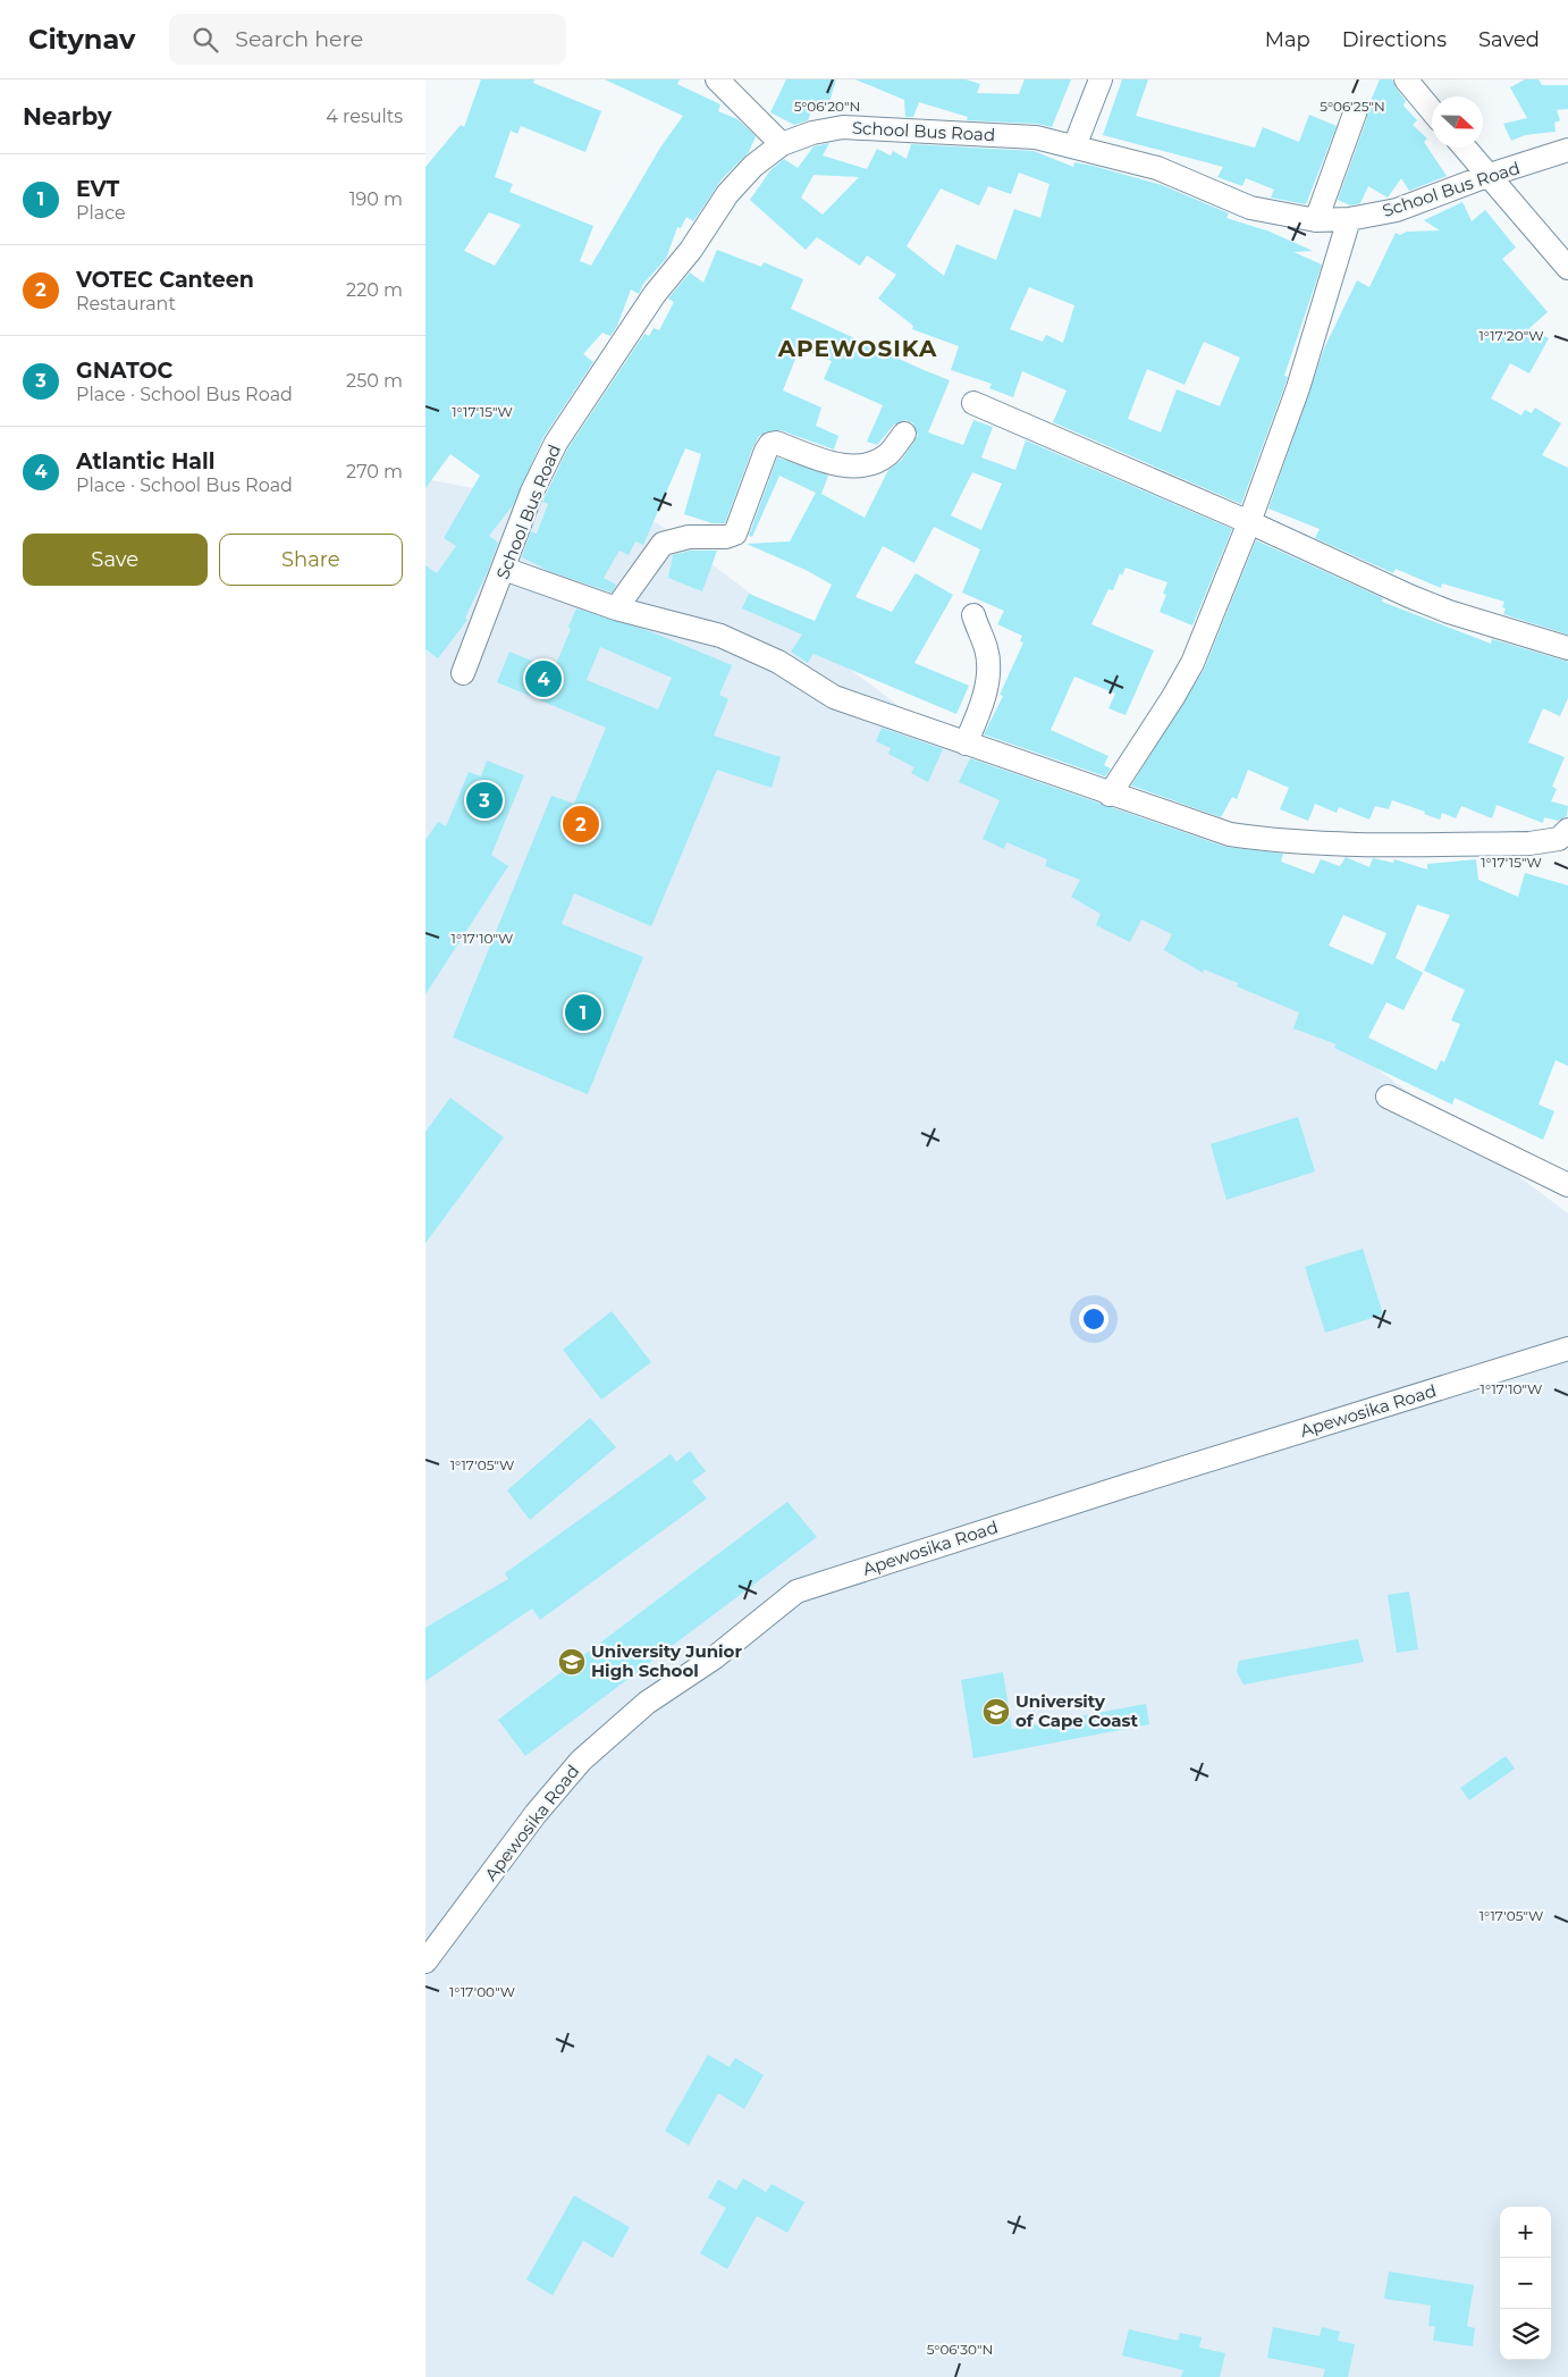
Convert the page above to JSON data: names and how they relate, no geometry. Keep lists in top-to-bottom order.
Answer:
{
  "streets": {
    "street": ["School Bus Road", "Apewosika Road"]
  },
  "districts": ["APEWOSIKA"],
  "places": {
    "school or university": ["University Junior High School", "University of Cape Coast"]
  },
  "north": "right",
  "page": {
    "header": "Citynav",
    "search": "Search here",
    "nav": ["Map", "Directions", "Saved"],
    "heading": ["Nearby", "4 results"],
    "list": [
      {
        "mark": "1",
        "name": "EVT",
        "note": "Place",
        "value": "190 m"
      },
      {
        "mark": "2",
        "name": "VOTEC Canteen",
        "note": "Restaurant",
        "value": "220 m"
      },
      {
        "mark": "3",
        "name": "GNATOC",
        "note": "Place · School Bus Road",
        "value": "250 m"
      },
      {
        "mark": "4",
        "name": "Atlantic Hall",
        "note": "Place · School Bus Road",
        "value": "270 m"
      }
    ],
    "buttons": ["Save", "Share"],
    "pins": [
      "4",
      "3",
      "2",
      "1"
    ],
    "map_buttons": ["+", "−"]
  },
  "coordinates": [
    "5°06'20\"N",
    "5°06'25\"N",
    "1°17'20\"W",
    "1°17'15\"W",
    "1°17'10\"W",
    "1°17'05\"W",
    "1°17'00\"W",
    "5°06'30\"N"
  ]
}
